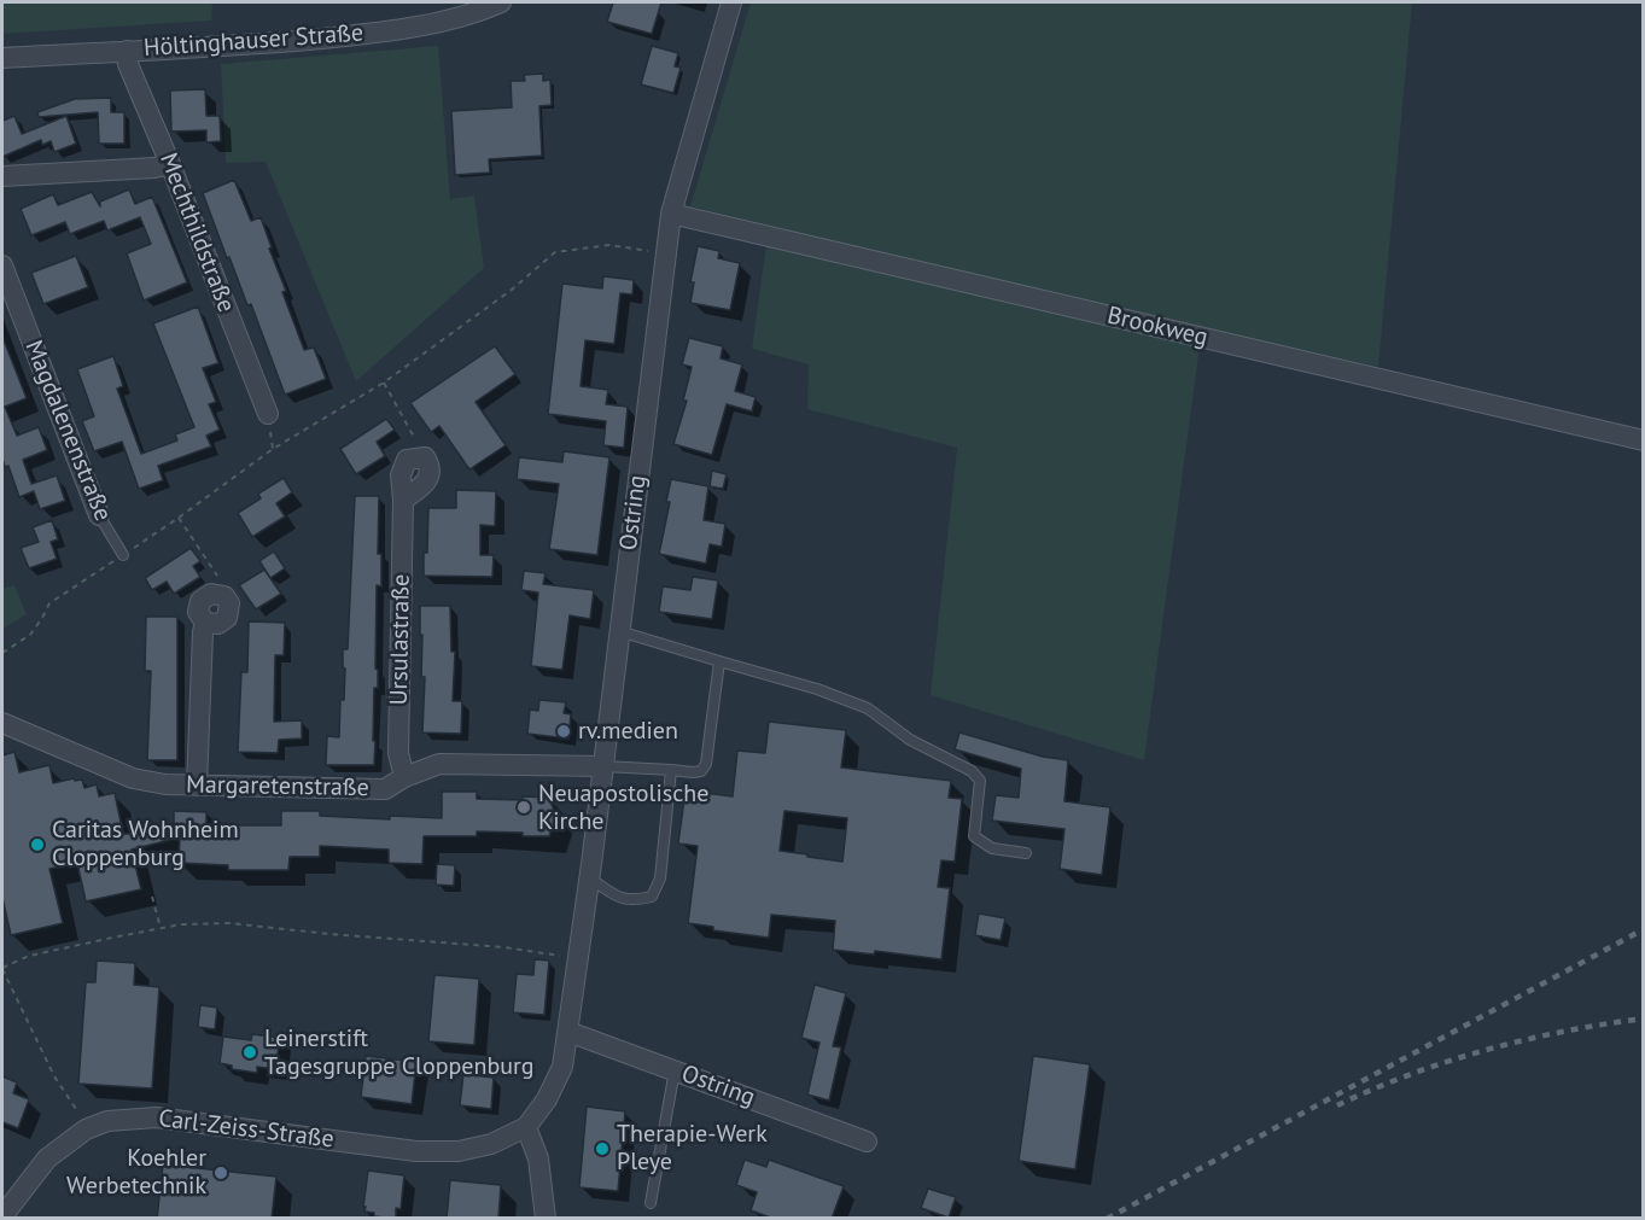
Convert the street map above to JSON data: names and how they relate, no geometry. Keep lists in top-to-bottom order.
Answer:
{
  "streets": {
    "street": [
      "Höltinghauser Straße",
      "Mechthildstraße",
      "Brookweg",
      "Magdalenenstraße",
      "Ostring",
      "Ursulastraße",
      "Margaretenstraße",
      "Carl-Zeiss-Straße"
    ]
  },
  "crossings": [
    ["Höltinghauser Straße", "Mechthildstraße"],
    ["Brookweg", "Ostring"],
    ["Ostring", "Margaretenstraße"],
    ["Ostring", "Carl-Zeiss-Straße"],
    ["Ursulastraße", "Margaretenstraße"]
  ],
  "places": [
    "rv.medien",
    "Neuapostolische Kirche",
    "Caritas Wohnheim Cloppenburg",
    "Leinerstift Tagesgruppe Cloppenburg",
    "Therapie-Werk Pleye",
    "Koehler Werbetechnik"
  ]
}
